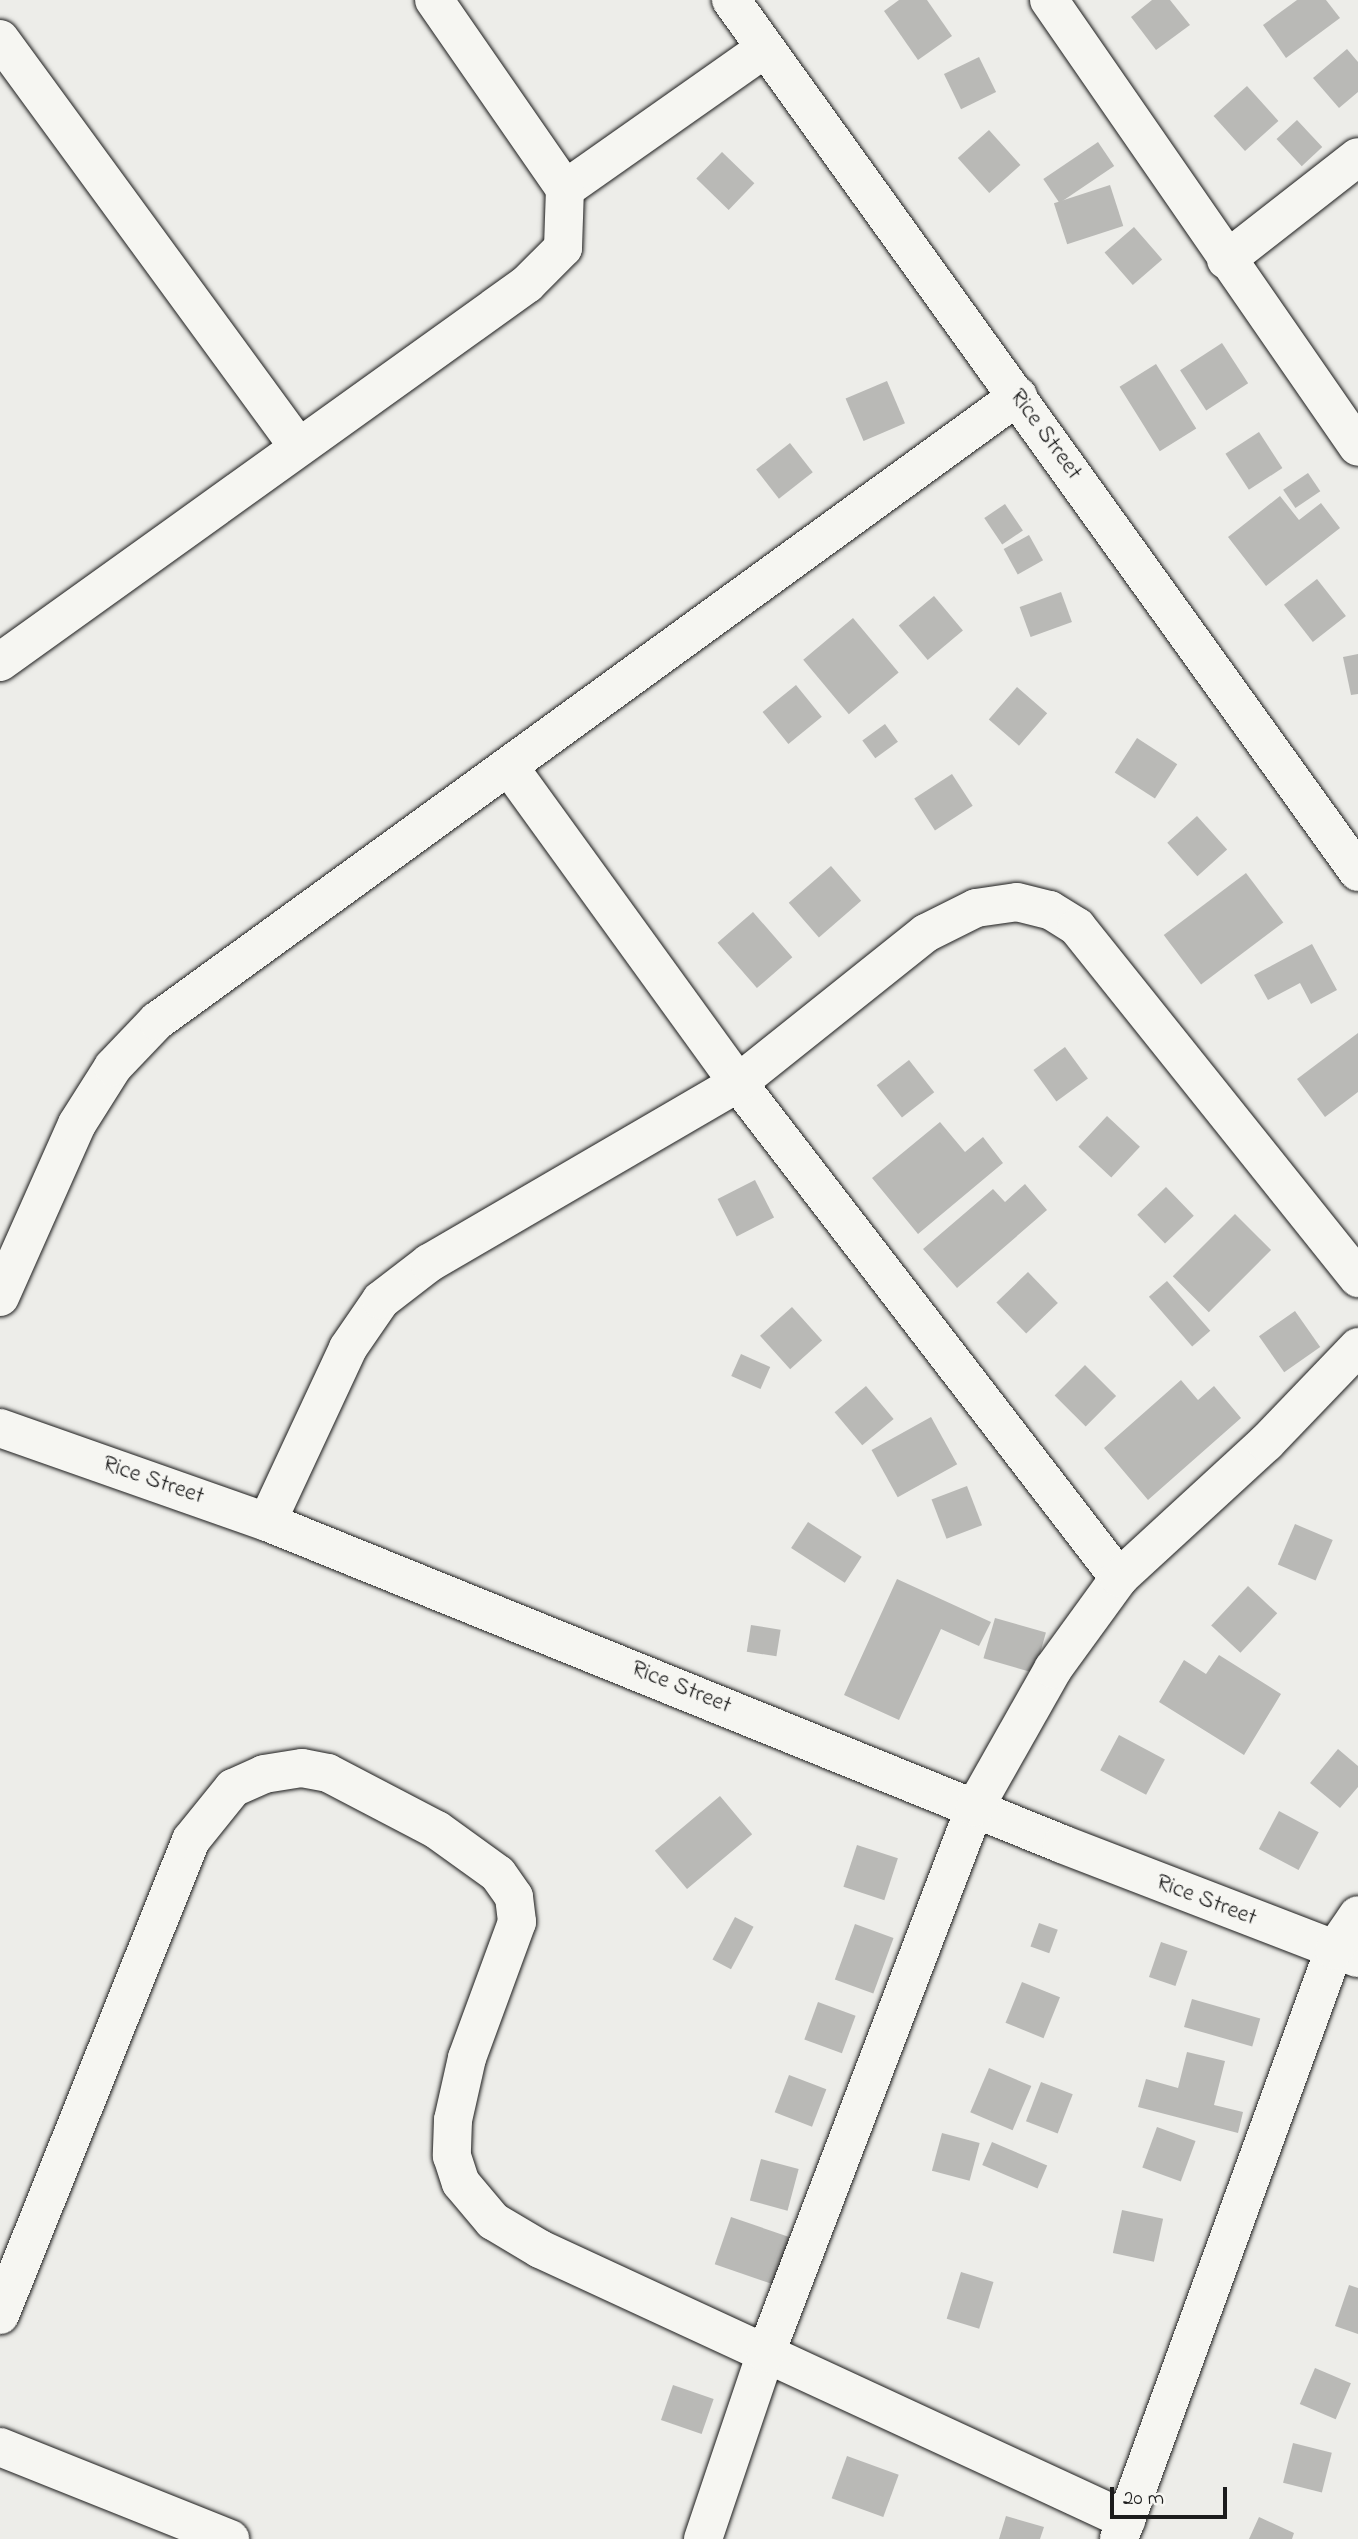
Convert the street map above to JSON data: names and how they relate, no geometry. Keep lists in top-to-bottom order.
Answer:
{
  "streets": {
    "street": ["Rice Street"]
  },
  "scale_bar": "20 m"
}
